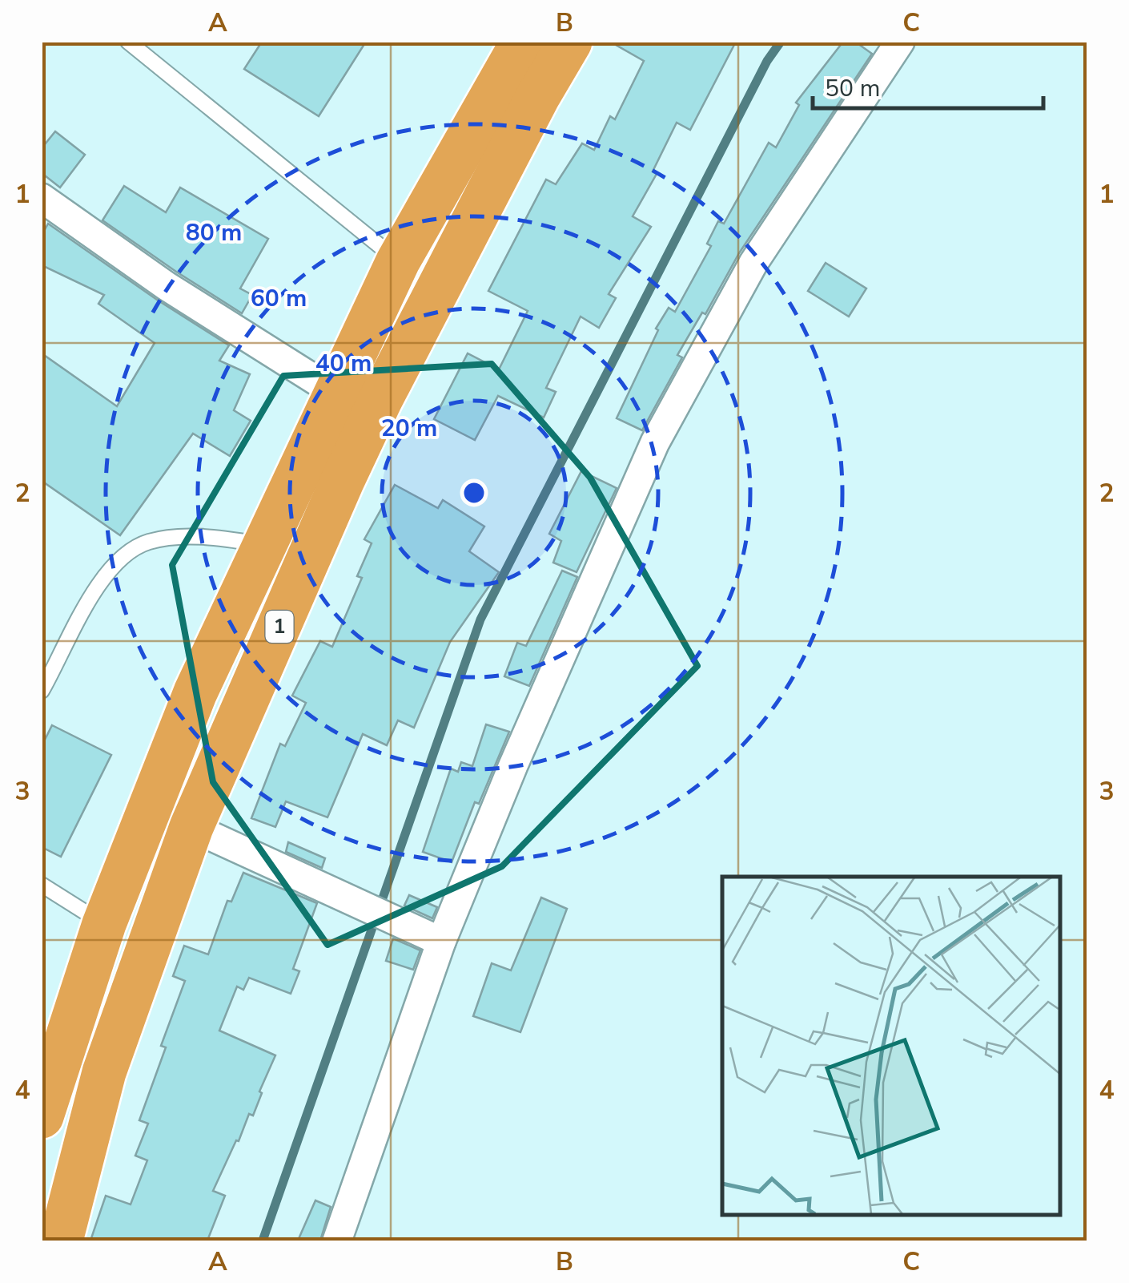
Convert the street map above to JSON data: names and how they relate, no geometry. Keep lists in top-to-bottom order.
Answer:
{
  "streets": {
    "highway": ["1"]
  },
  "scale_bar": "50 m",
  "grid": {
    "columns": ["A", "B", "C"],
    "rows": [
      "1",
      "2",
      "3",
      "4"
    ]
  },
  "rings": [
    "80 m",
    "60 m",
    "40 m",
    "20 m"
  ]
}
